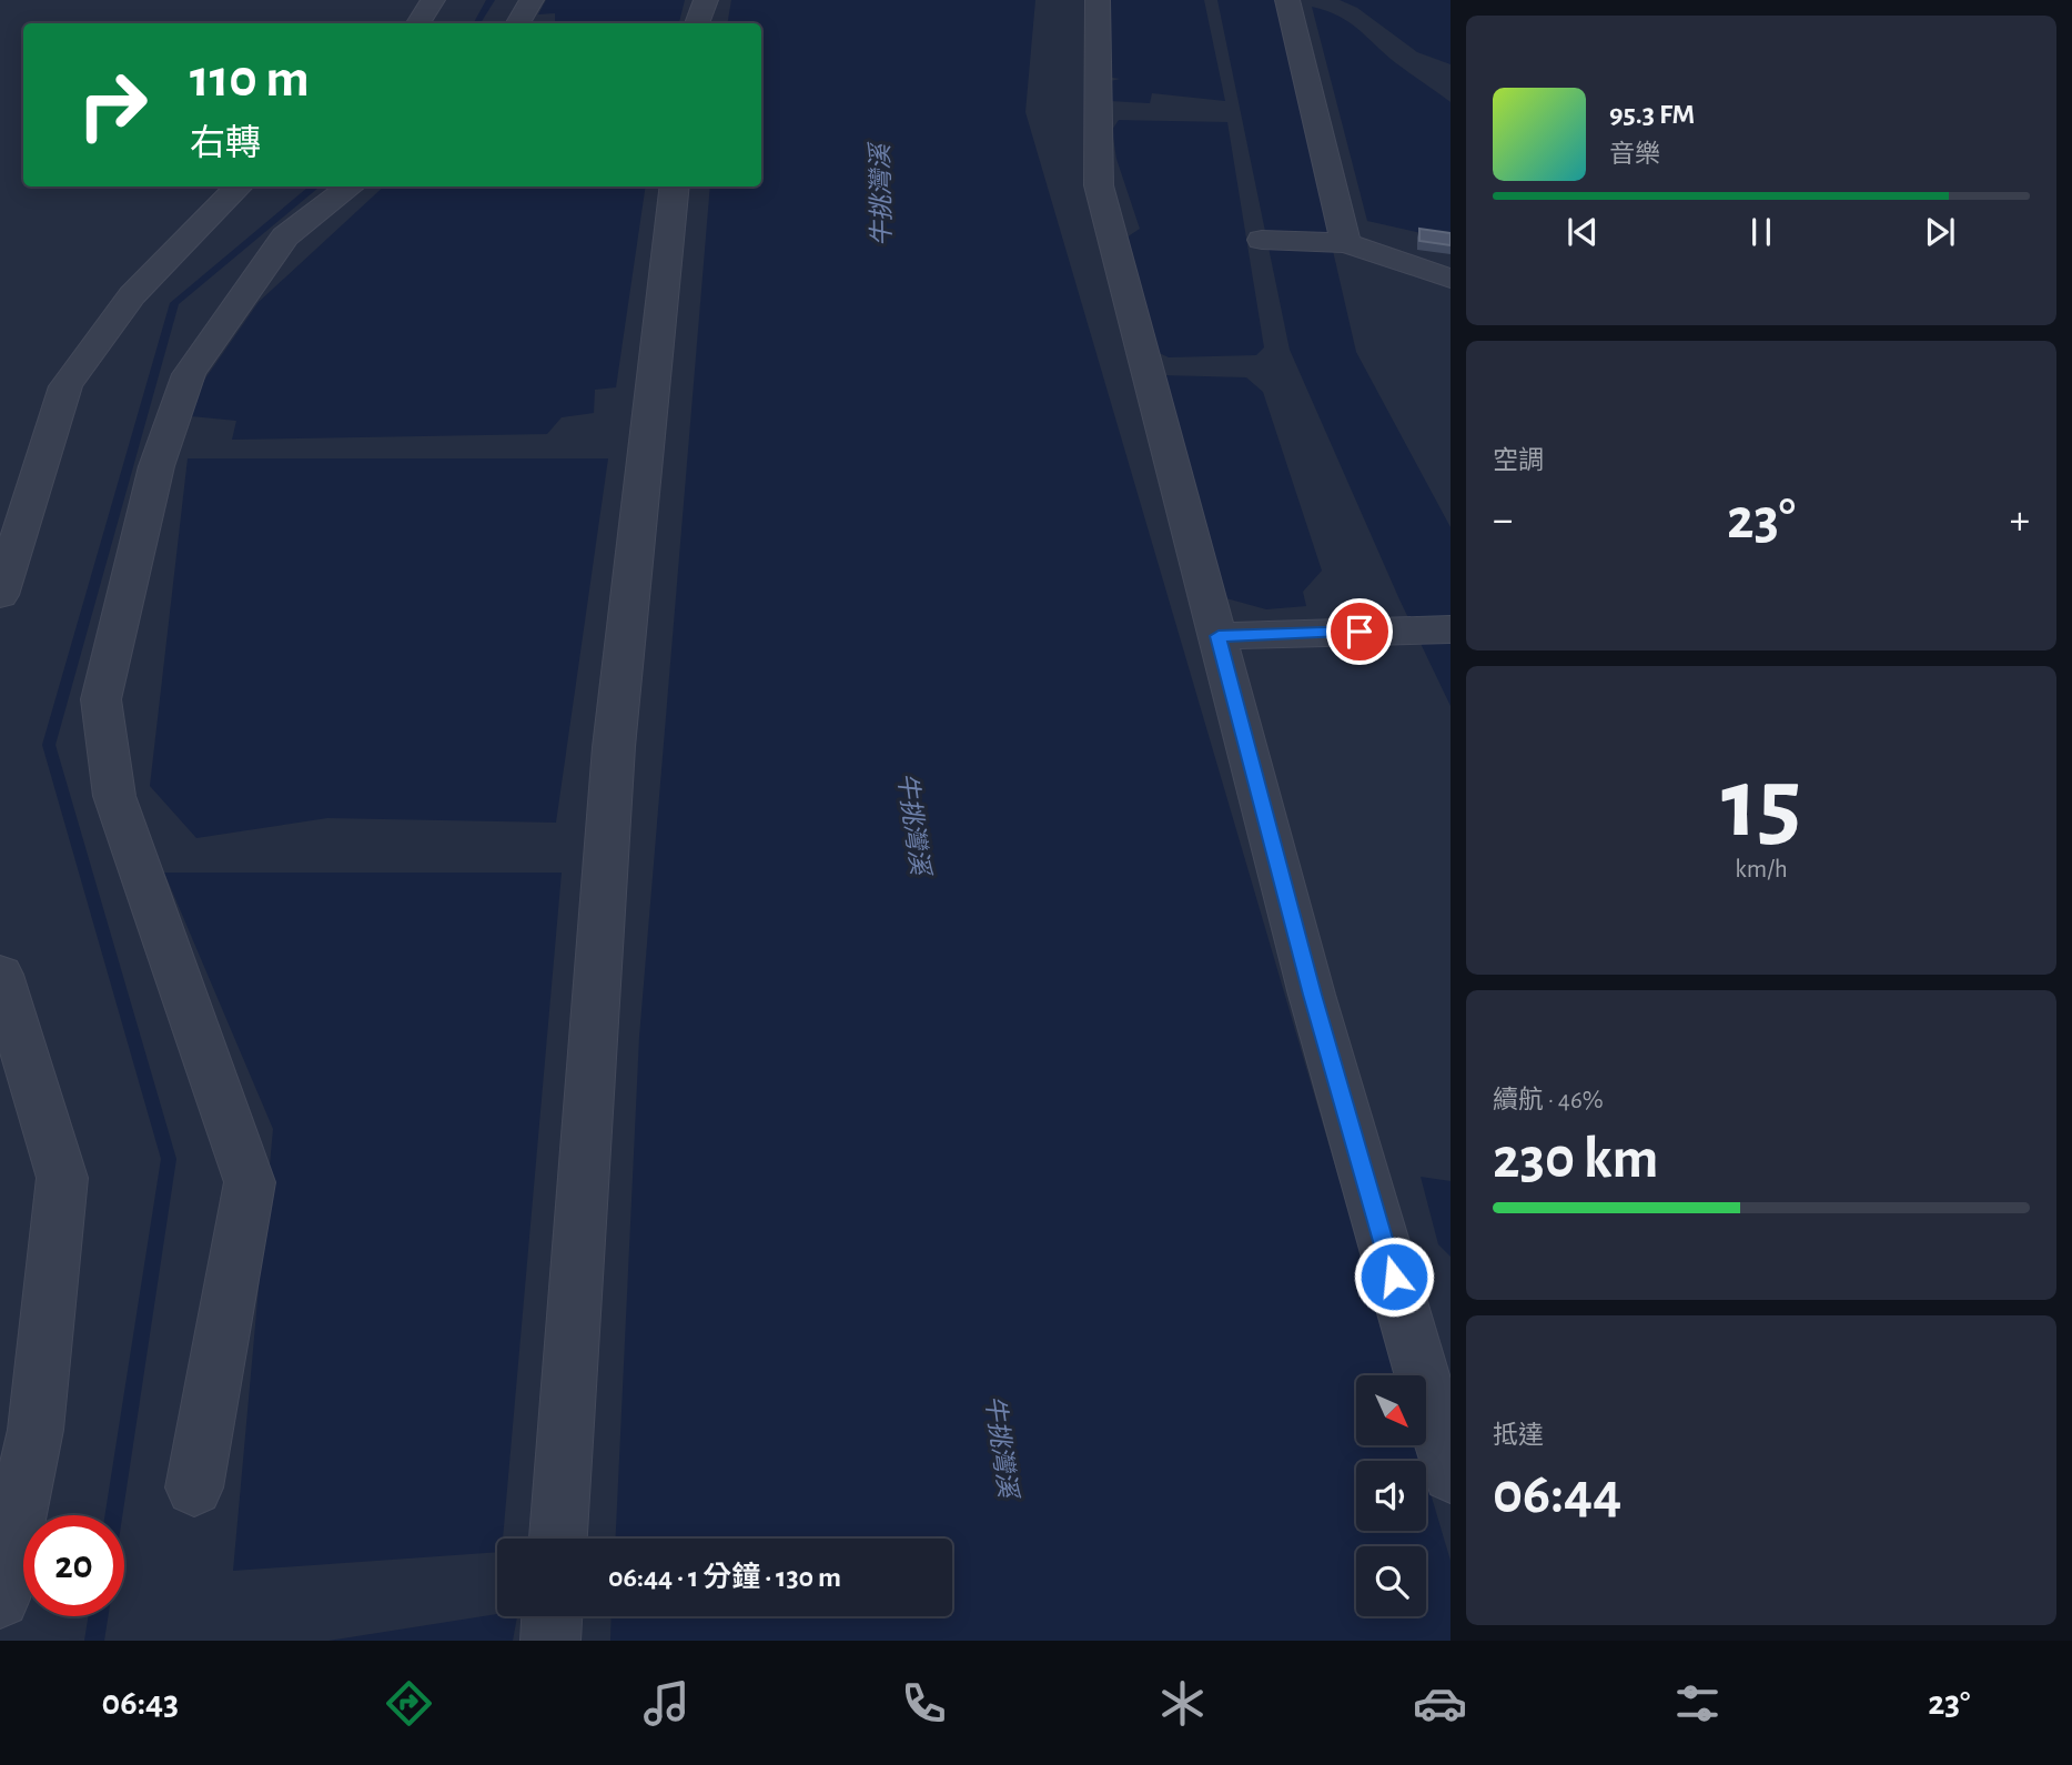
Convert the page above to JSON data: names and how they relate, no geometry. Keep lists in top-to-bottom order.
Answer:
{
  "water": ["牛挑灣溪"],
  "north": "bottom right",
  "page": {
    "turn": ["110 m", "右轉"],
    "song": ["95.3 FM", "音樂"],
    "tile": [
      "空調",
      ["15", "km/h"],
      ["續航 · 46%", "230 km"],
      ["抵達", "06:44"]
    ],
    "heat": ["−", "23°", "+"],
    "limit": "20",
    "trip": "06:44 · 1 分鐘 · 130 m",
    "tabs": ["06:43", "23°"]
  }
}
